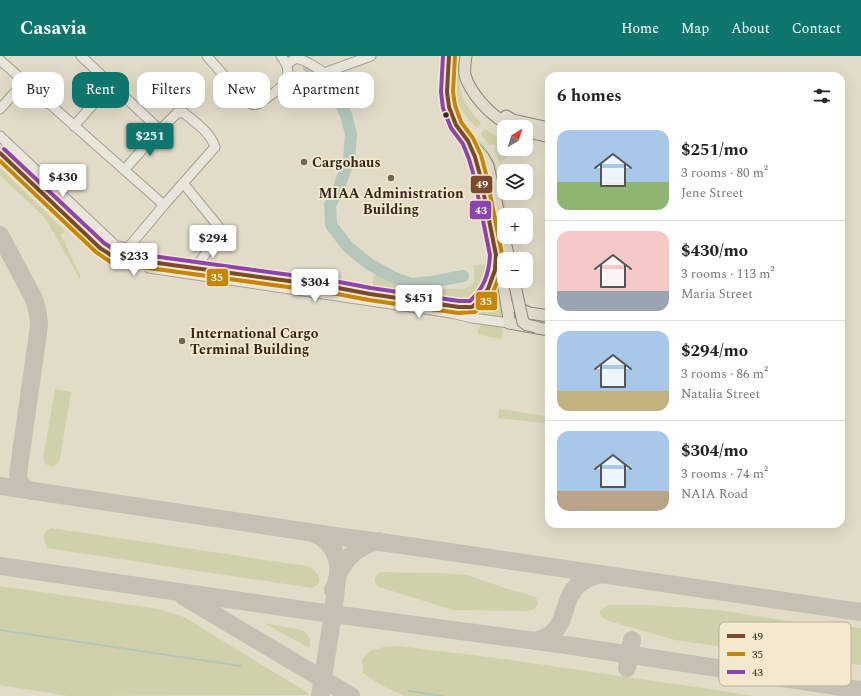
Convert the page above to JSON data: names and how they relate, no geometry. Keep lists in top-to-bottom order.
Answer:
{
  "places": ["Cargohaus", "MIAA Administration Building", "International Cargo Terminal Building"],
  "lines": ["transit line 49", "transit line 35", "transit line 43"],
  "legend": ["49", "35", "43"],
  "north": "top right",
  "page": {
    "header": "Casavia",
    "nav": [
      "Home",
      "Map",
      "About",
      "Contact"
    ],
    "chip": [
      "Buy",
      "Rent",
      "Filters",
      "New",
      "Apartment"
    ],
    "heading": "6 homes",
    "map_buttons": ["+", "−"],
    "list": [
      {
        "name": "$251/mo",
        "note": "3 rooms · 80 m² · Jene Street"
      },
      {
        "name": "$430/mo",
        "note": "3 rooms · 113 m² · Maria Street"
      },
      {
        "name": "$294/mo",
        "note": "3 rooms · 86 m² · Natalia Street"
      },
      {
        "name": "$304/mo",
        "note": "3 rooms · 74 m² · NAIA Road"
      }
    ],
    "price": [
      "$251",
      "$430",
      "$294",
      "$233",
      "$304",
      "$451"
    ]
  }
}
